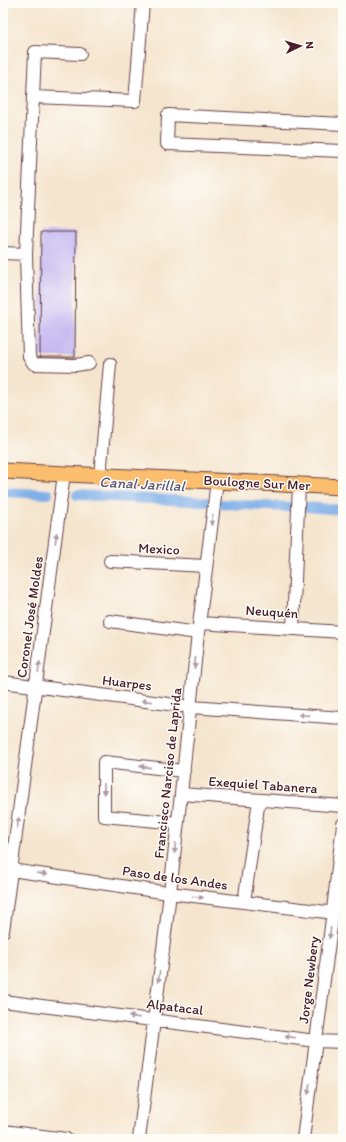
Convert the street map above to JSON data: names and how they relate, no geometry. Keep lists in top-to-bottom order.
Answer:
{
  "streets": {
    "main road": ["Boulogne Sur Mer"],
    "street": [
      "Mexico",
      "Neuquén",
      "Coronel José Moldes",
      "Huarpes",
      "Francisco Narciso de Laprida",
      "Exequiel Tabanera",
      "Paso de los Andes",
      "Jorge Newbery",
      "Alpatacal"
    ]
  },
  "crossings": [
    ["Boulogne Sur Mer", "Coronel José Moldes"],
    ["Boulogne Sur Mer", "Francisco Narciso de Laprida"],
    ["Mexico", "Francisco Narciso de Laprida"],
    ["Neuquén", "Francisco Narciso de Laprida"],
    ["Coronel José Moldes", "Huarpes"],
    ["Coronel José Moldes", "Paso de los Andes"],
    ["Huarpes", "Francisco Narciso de Laprida"],
    ["Francisco Narciso de Laprida", "Exequiel Tabanera"],
    ["Francisco Narciso de Laprida", "Paso de los Andes"],
    ["Francisco Narciso de Laprida", "Alpatacal"],
    ["Paso de los Andes", "Jorge Newbery"],
    ["Jorge Newbery", "Alpatacal"]
  ],
  "one_way": [
    "Coronel José Moldes",
    "Huarpes",
    "Paso de los Andes",
    "Jorge Newbery",
    "Alpatacal"
  ],
  "water": ["Canal Jarillal"],
  "north": "right"
}
